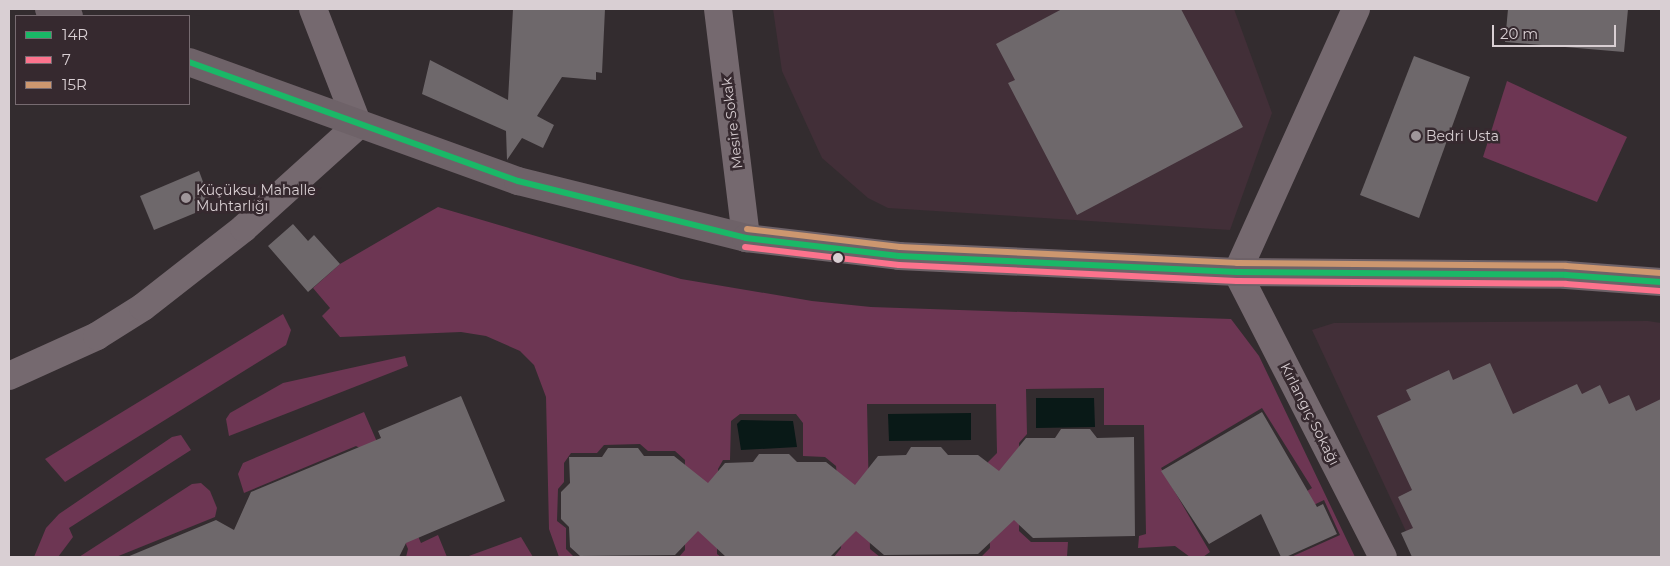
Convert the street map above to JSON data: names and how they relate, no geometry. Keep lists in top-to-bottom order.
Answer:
{
  "streets": {
    "street": ["Mesire Sokak", "Kırlangıç Sokağı"]
  },
  "places": ["Bedri Usta", "Küçüksu Mahalle Muhtarlığı"],
  "lines": ["transit line 14R", "transit line 15R", "transit line 7"],
  "legend": ["14R", "7", "15R"],
  "scale_bar": "20 m"
}
